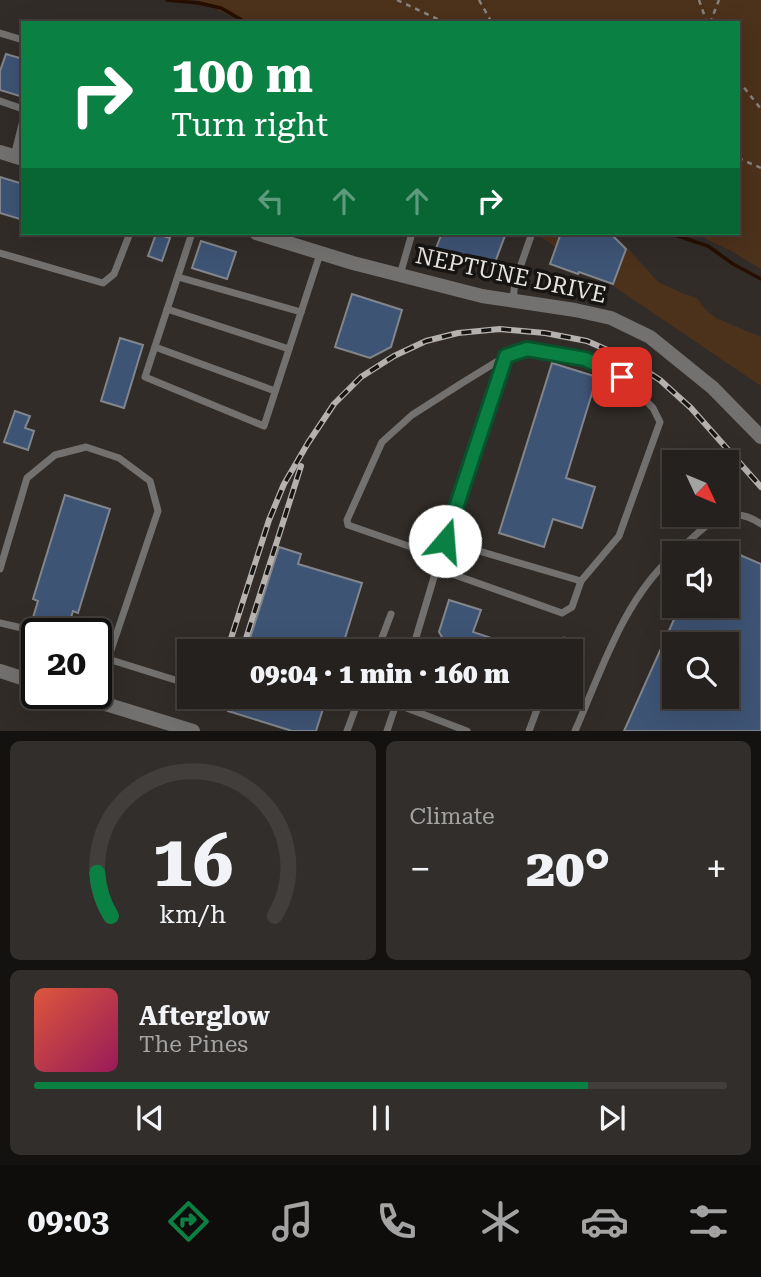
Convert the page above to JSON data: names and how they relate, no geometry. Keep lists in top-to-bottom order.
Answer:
{
  "streets": {
    "street": ["NEPTUNE DRIVE"]
  },
  "north": "bottom right",
  "page": {
    "turn": ["100 m", "Turn right"],
    "limit": "20",
    "trip": "09:04 · 1 min · 160 m",
    "tile": "Climate",
    "heat": ["−", "20°", "+"],
    "song": ["Afterglow", "The Pines"],
    "tabs": "09:03",
    "gauge": ["16", "km/h"]
  }
}
